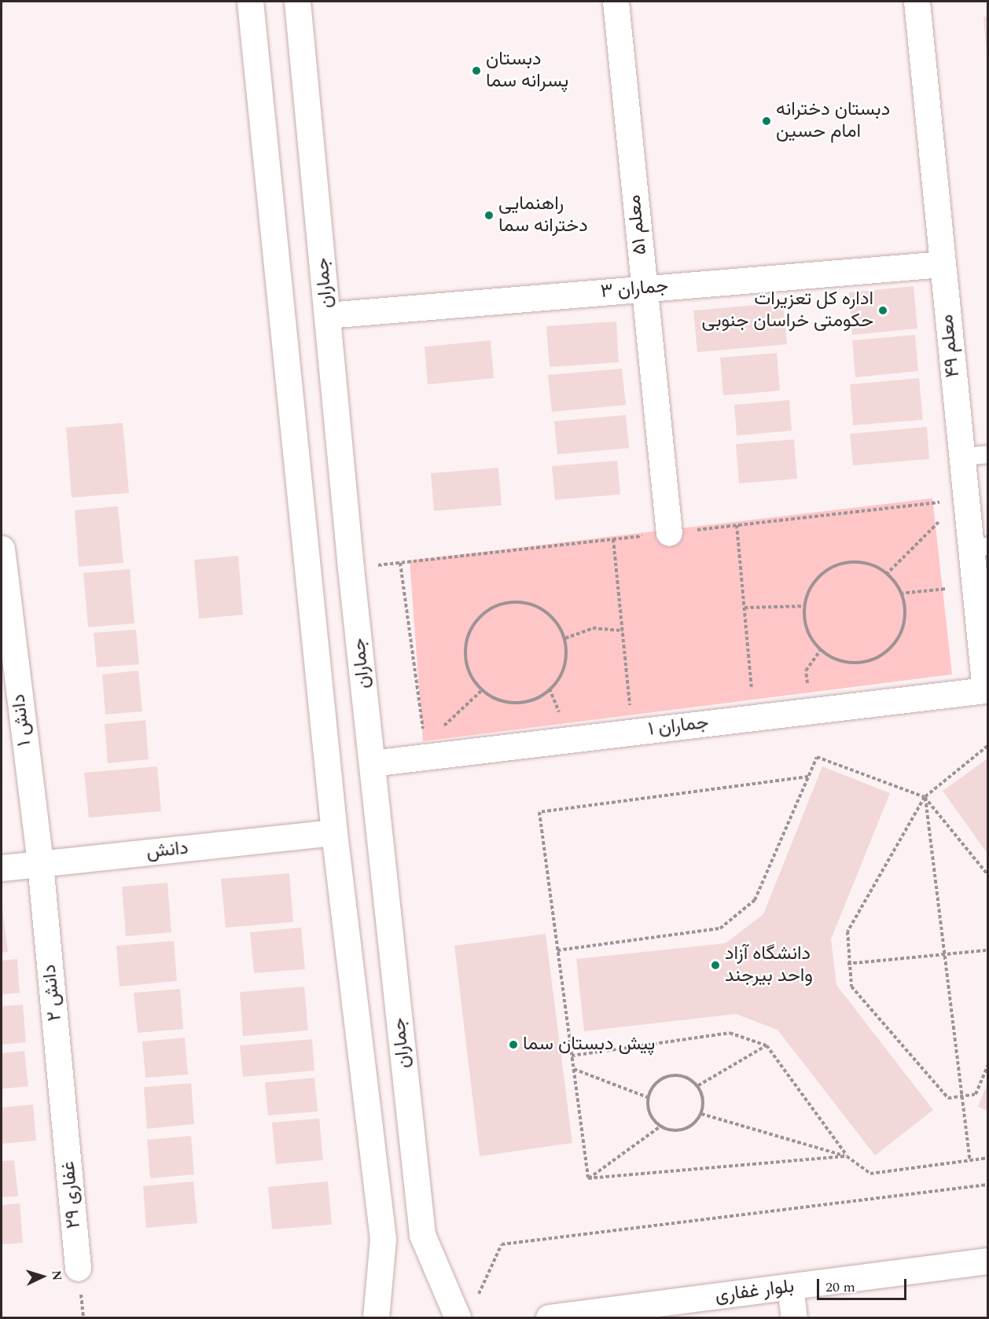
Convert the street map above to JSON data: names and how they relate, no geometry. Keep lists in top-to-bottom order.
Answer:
{
  "streets": {
    "street": [
      "معلم ۵۱",
      "جماران",
      "جماران ۳",
      "معلم ۴۹",
      "دانش ۱",
      "جماران ۱",
      "دانش",
      "دانش ۲",
      "غفاری ۲۹",
      "بلوار غفاری"
    ]
  },
  "crossings": [
    ["معلم ۵۱", "جماران ۳"],
    ["جماران", "جماران ۳"],
    ["جماران", "جماران ۱"],
    ["جماران ۳", "معلم ۴۹"],
    ["معلم ۴۹", "جماران ۱"],
    ["دانش ۱", "دانش"],
    ["دانش ۱", "دانش ۲"],
    ["دانش", "دانش ۲"],
    ["دانش ۲", "غفاری ۲۹"]
  ],
  "places": [
    "دبستان پسرانه سما",
    "دبستان دخترانه امام حسین",
    "راهنمایی دخترانه سما",
    "اداره کل تعزیرات حکومتی خراسان جنوبی",
    "دانشگاه آزاد واحد بیرجند",
    "پیش دبستان سما"
  ],
  "scale_bar": "20 m",
  "north": "right"
}
